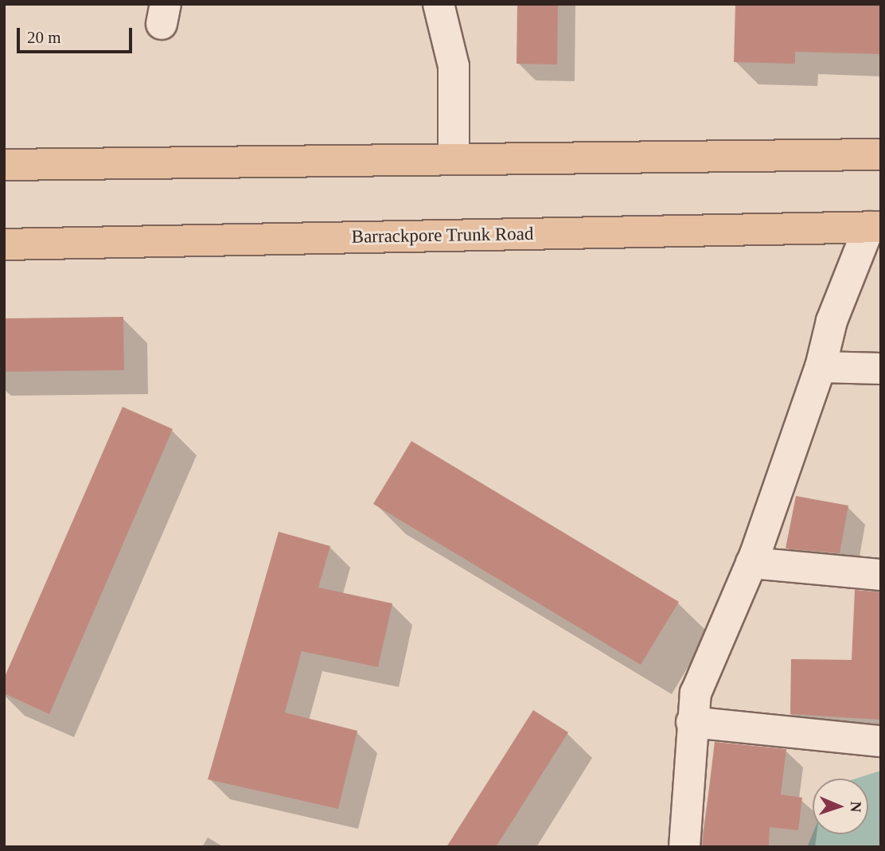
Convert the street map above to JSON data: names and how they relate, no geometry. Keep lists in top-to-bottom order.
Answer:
{
  "streets": {
    "main road": ["Barrackpore Trunk Road"]
  },
  "scale_bar": "20 m",
  "north": "right"
}
